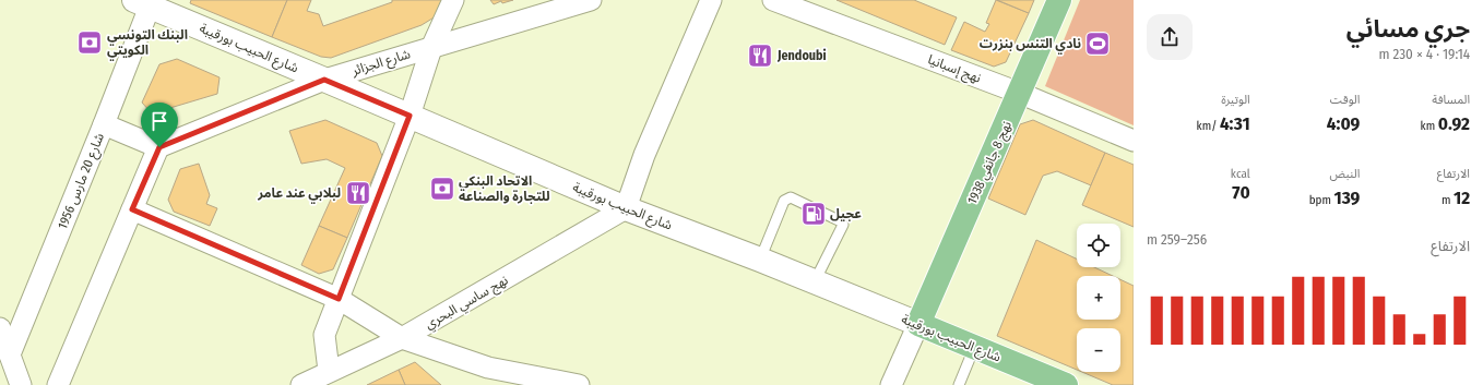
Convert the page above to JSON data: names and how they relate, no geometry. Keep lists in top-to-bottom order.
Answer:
{
  "streets": {
    "main road": ["شارع الحبيب بورقيبة", "نهج 8 جانفي 1938"],
    "street": [
      "شارع الجزائر",
      "نهج إسبانيا",
      "شارع 20 مارس 1956",
      "نهج ساسي البحري"
    ]
  },
  "crossings": [
    ["شارع الحبيب بورقيبة", "شارع الجزائر"],
    ["شارع الحبيب بورقيبة", "نهج 8 جانفي 1938"],
    ["شارع الحبيب بورقيبة", "شارع 20 مارس 1956"],
    ["شارع الحبيب بورقيبة", "نهج ساسي البحري"],
    ["نهج إسبانيا", "نهج 8 جانفي 1938"]
  ],
  "places": {
    "bank": ["البنك التونسي الكويتي", "الاتحاد البنكي للتجارة والصناعة"],
    "sports": ["نادي التنس بنزرت"],
    "restaurant": ["Jendoubi", "لبلابي عند عامر"],
    "fuel station": ["عجيل"]
  },
  "page": {
    "heading": ["جري مسائي", "19:14 · 4 × 230 m"],
    "stats": [
      ["المسافة", "0.92 km"],
      ["الوقت", "4:09"],
      ["الوتيرة", "4:31 /km"],
      ["الارتفاع", "12 m"],
      ["النبض", "139 bpm"],
      ["kcal", "70"]
    ],
    "chart": ["الارتفاع", "256–259 m"],
    "map_buttons": ["+", "−"]
  }
}
